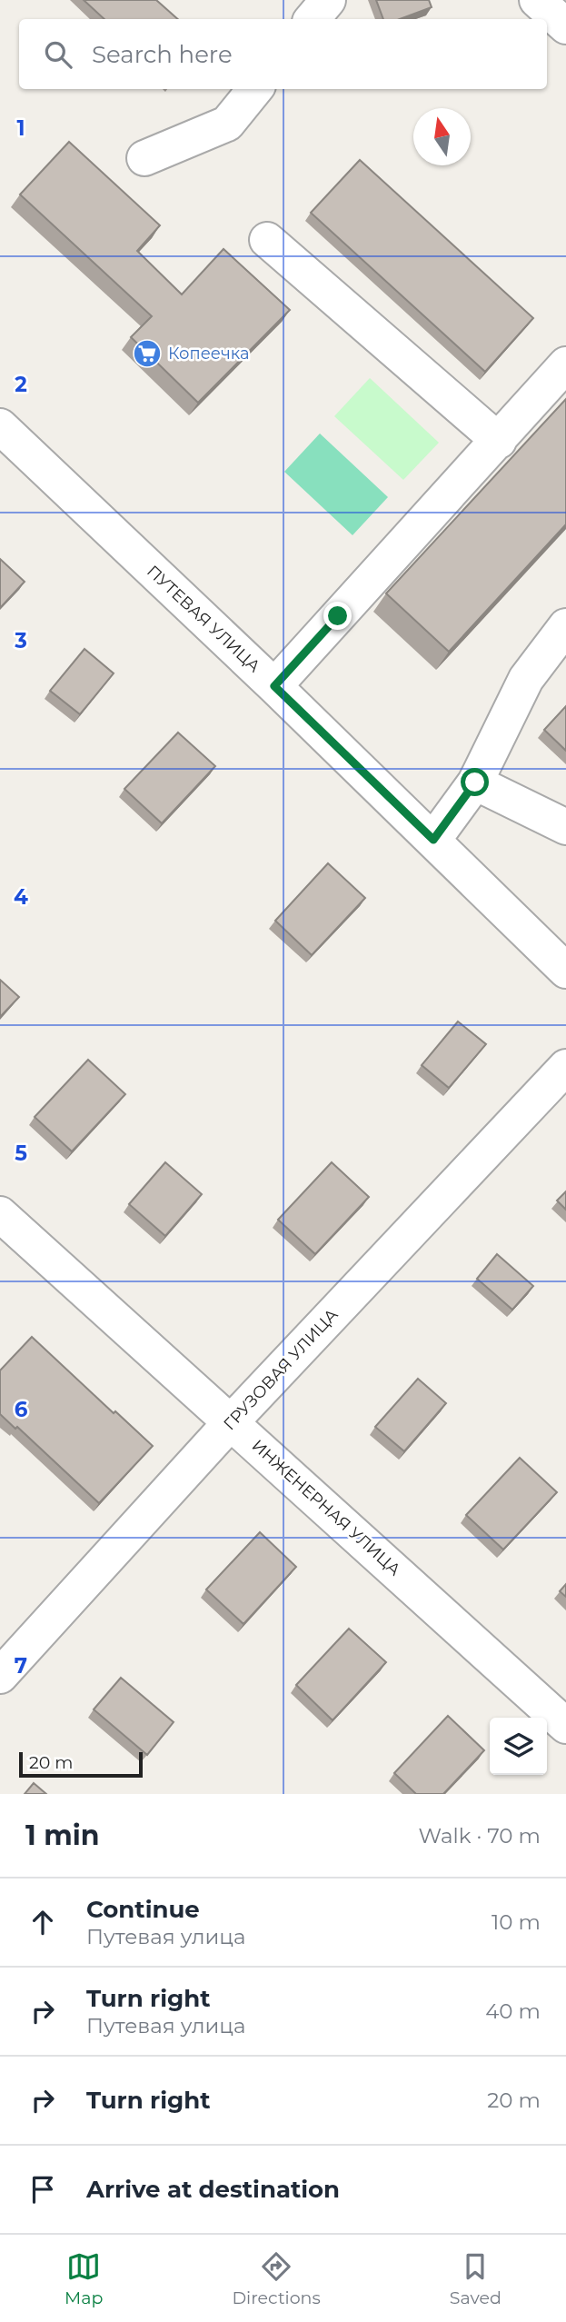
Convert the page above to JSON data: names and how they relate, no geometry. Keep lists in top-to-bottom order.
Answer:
{
  "streets": {
    "street": ["ПУТЕВАЯ УЛИЦА", "ГРУЗОВАЯ УЛИЦА", "ИНЖЕНЕРНАЯ УЛИЦА"]
  },
  "crossings": [
    ["ГРУЗОВАЯ УЛИЦА", "ИНЖЕНЕРНАЯ УЛИЦА"]
  ],
  "places": {
    "supermarket": ["Копеечка"]
  },
  "scale_bar": "20 m",
  "north": "top",
  "page": {
    "search": "Search here",
    "scale": "20 m",
    "heading": ["1 min", "Walk · 70 m"],
    "list": [
      ["Continue", "Путевая улица", "10 m"],
      ["Turn right", "Путевая улица", "40 m"],
      ["Turn right", "20 m"],
      "Arrive at destination"
    ],
    "nav": ["Map", "Directions", "Saved"]
  },
  "grid": {
    "rows": [
      "1",
      "2",
      "3",
      "4",
      "5",
      "6",
      "7"
    ]
  }
}
